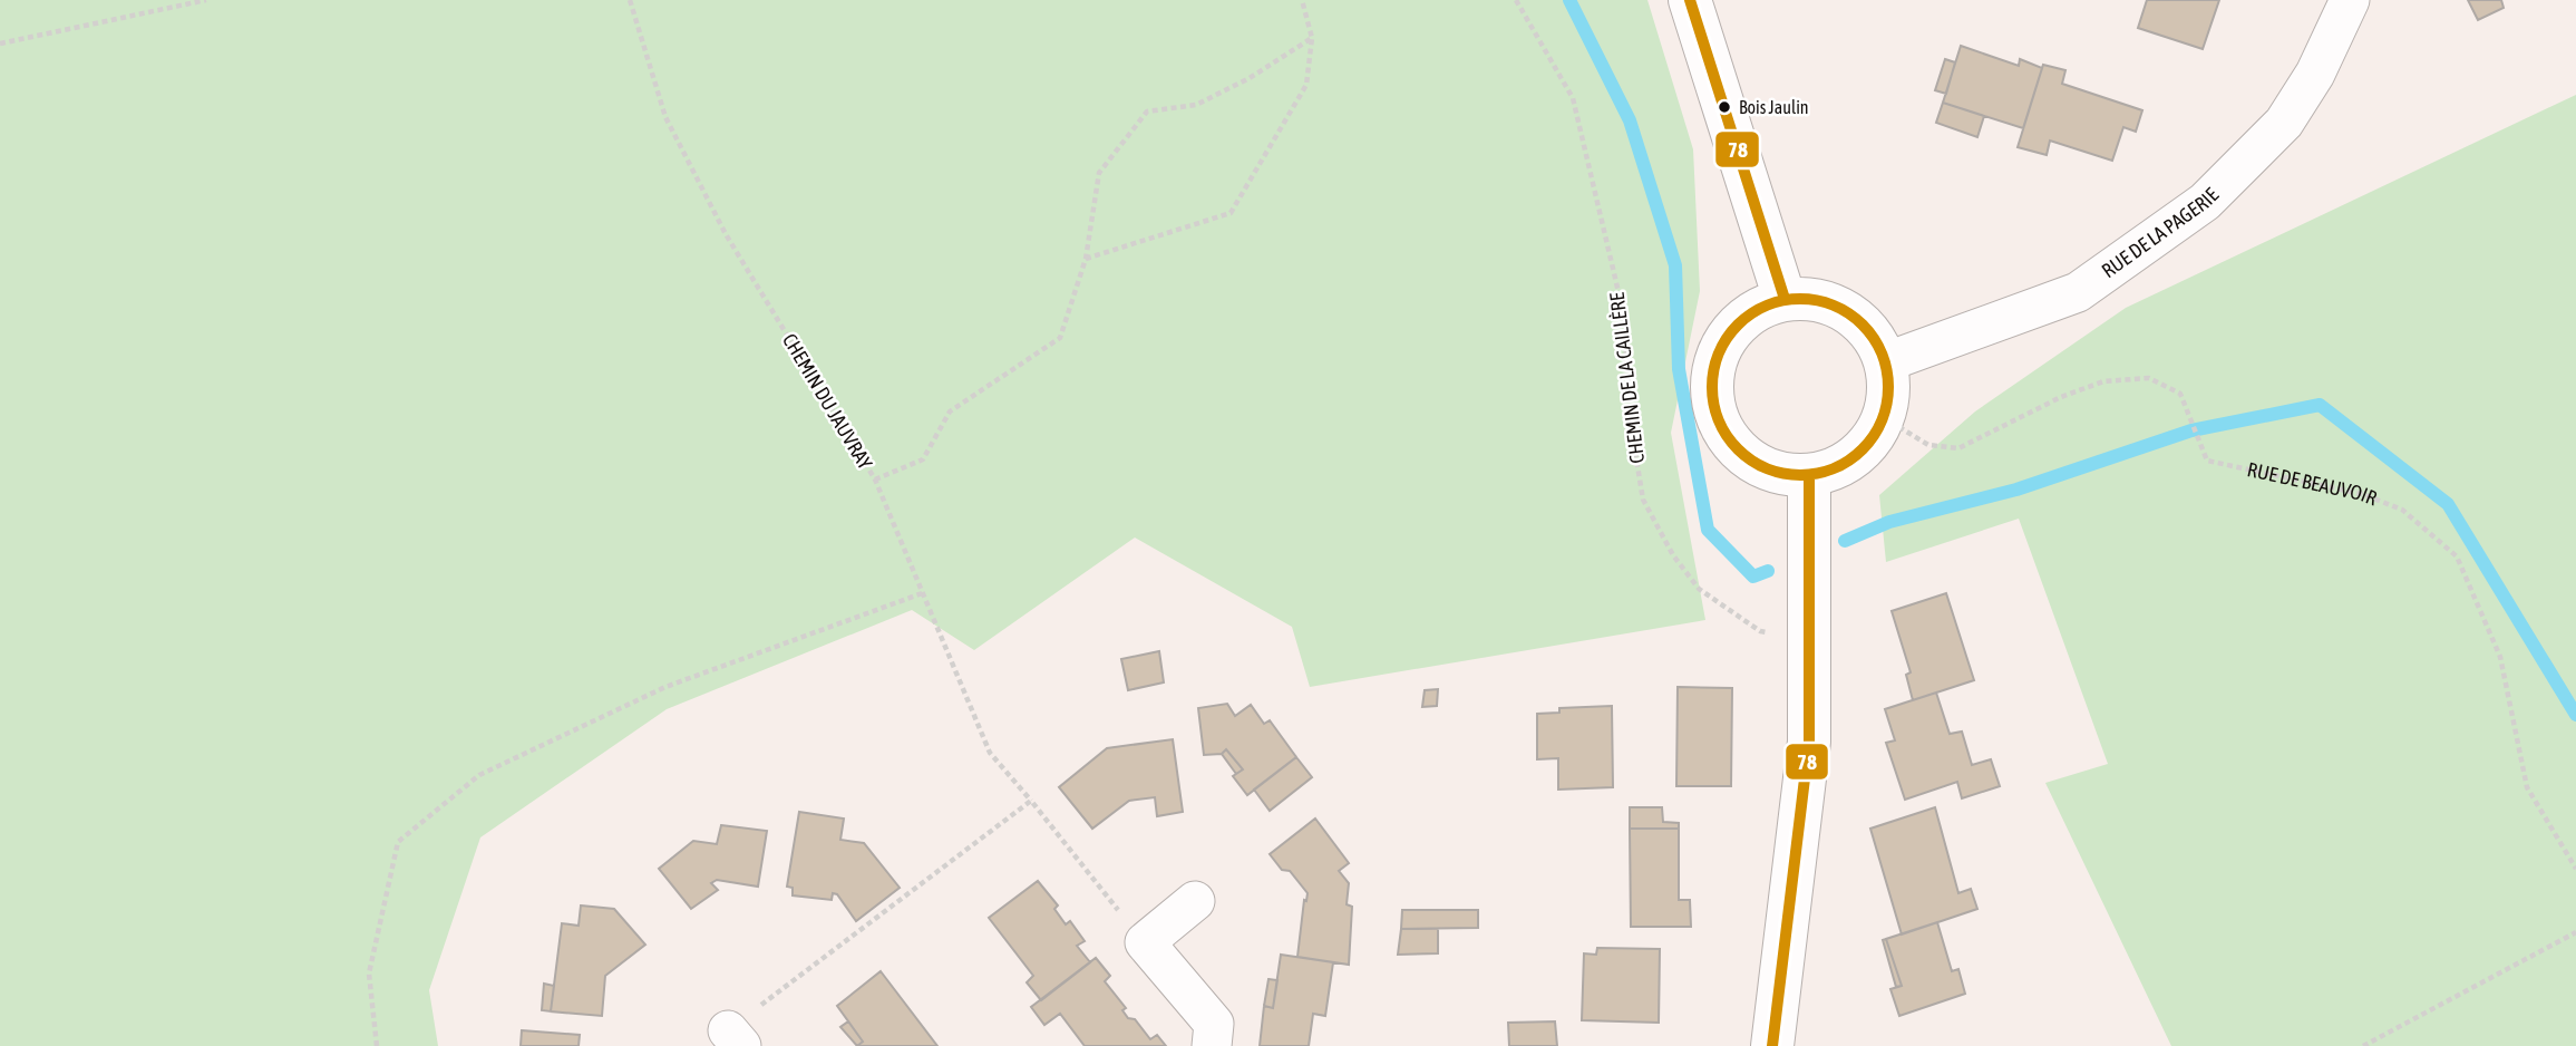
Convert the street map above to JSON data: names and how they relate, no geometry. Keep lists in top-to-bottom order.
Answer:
{
  "streets": {
    "street": ["RUE DE LA PAGERIE"],
    "path": ["CHEMIN DE LA CAILLÈRE", "CHEMIN DU JAUVRAY", "RUE DE BEAUVOIR"]
  },
  "crossings": [
    ["RUE DE LA PAGERIE", "RUE DE BEAUVOIR"]
  ],
  "places": ["Bois Jaulin"],
  "lines": ["transit line 78"]
}
